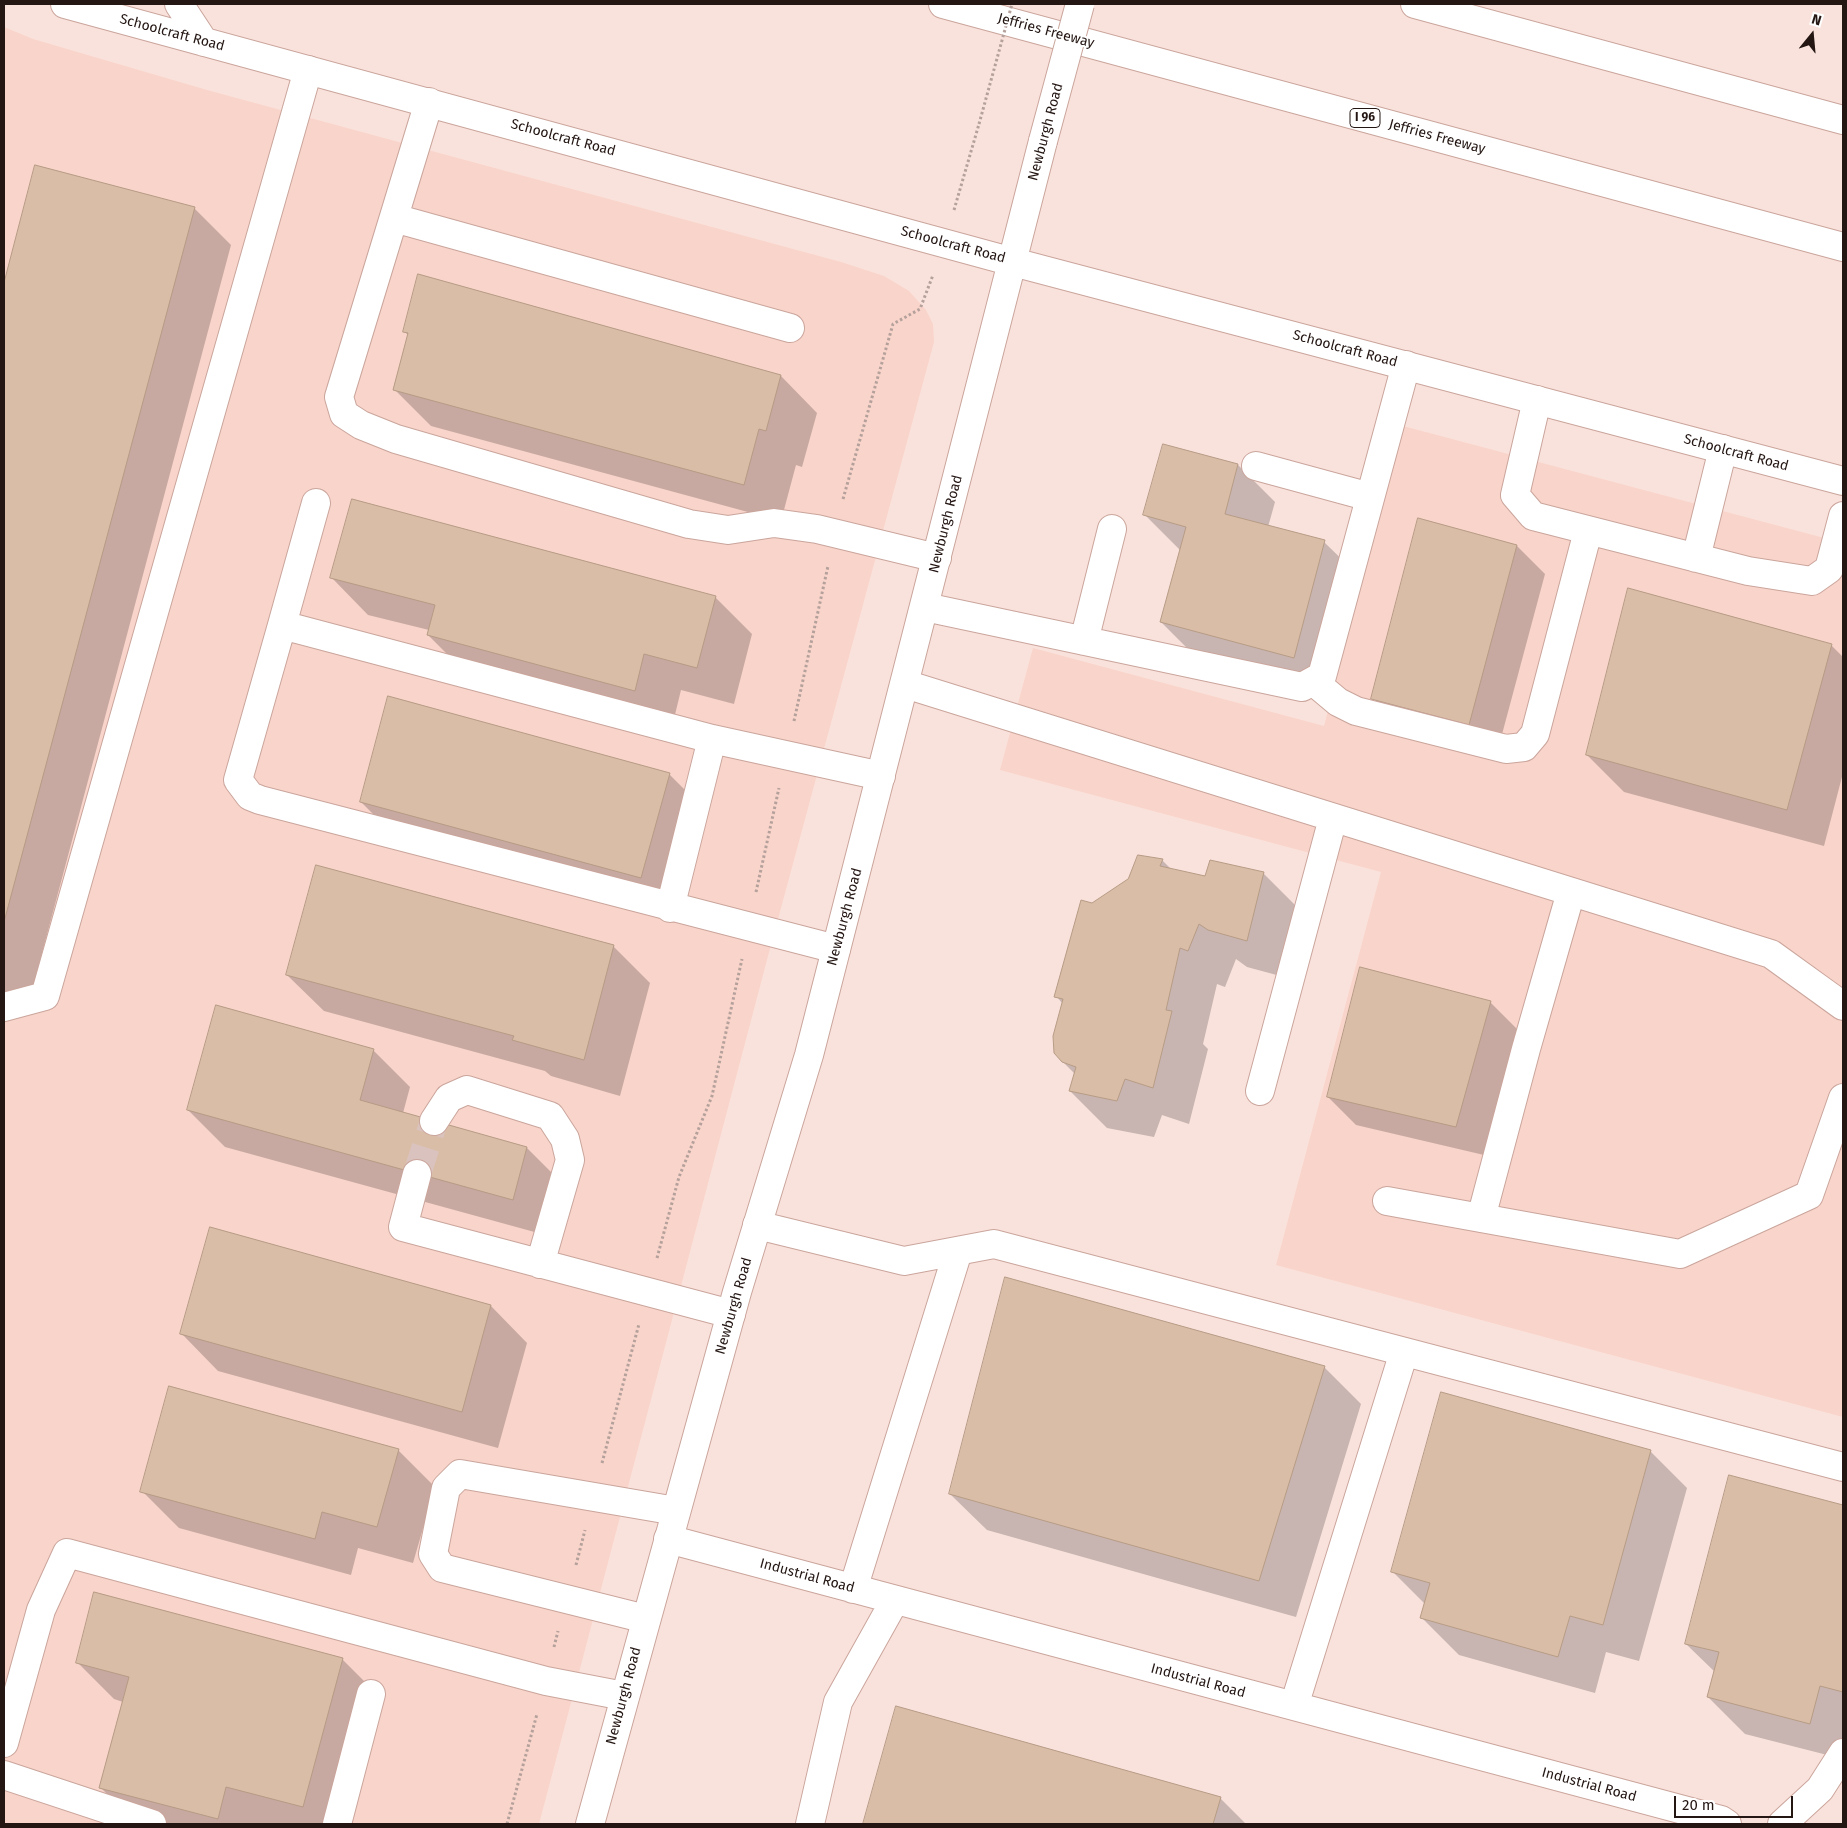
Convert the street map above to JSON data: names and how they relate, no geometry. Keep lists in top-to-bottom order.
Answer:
{
  "streets": {
    "main road": [
      "Jeffries Freeway",
      "Schoolcraft Road",
      "I 96",
      "Newburgh Road",
      "Industrial Road"
    ]
  },
  "crossings": [
    ["Schoolcraft Road", "Newburgh Road"],
    ["Newburgh Road", "Industrial Road"]
  ],
  "scale_bar": "20 m",
  "north": "top"
}
